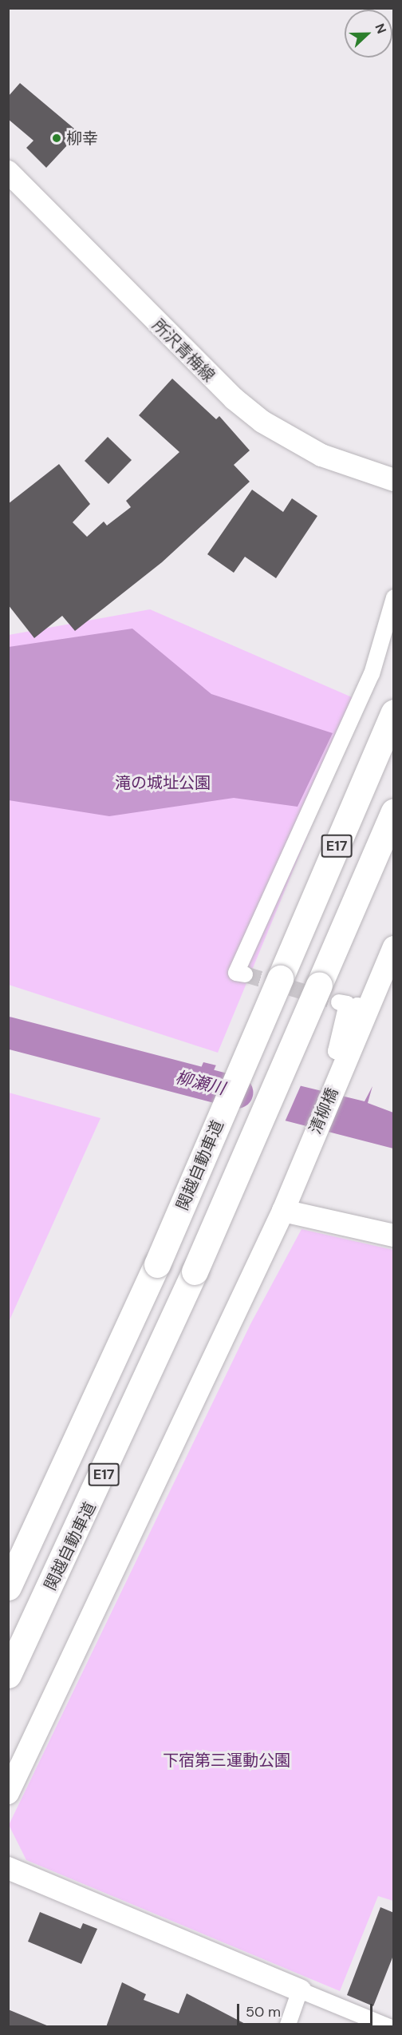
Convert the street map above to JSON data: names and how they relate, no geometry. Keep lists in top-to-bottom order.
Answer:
{
  "streets": {
    "highway": ["E17", "関越自動車道"],
    "street": ["所沢青梅線", "清柳橋"]
  },
  "water": ["柳瀬川"],
  "parks": ["滝の城址公園", "下宿第三運動公園"],
  "places": ["柳幸"],
  "scale_bar": "50 m",
  "north": "right"
}
